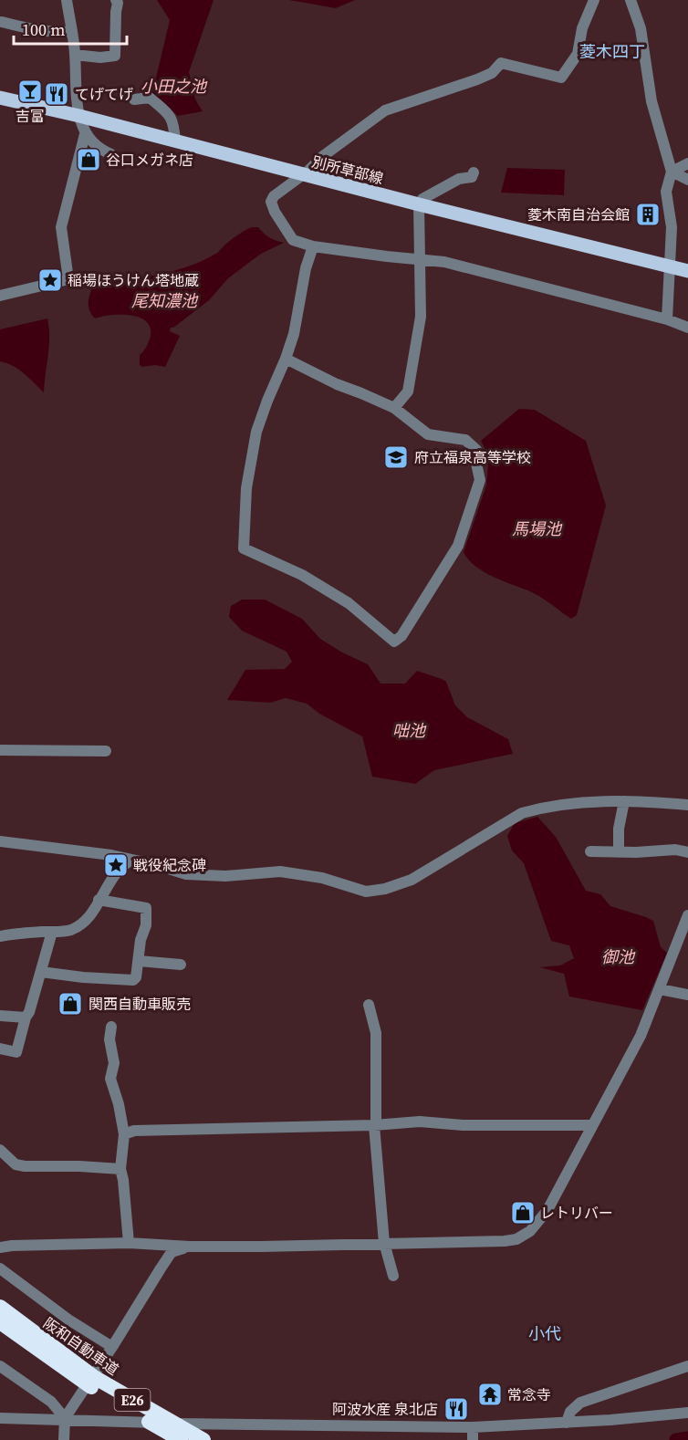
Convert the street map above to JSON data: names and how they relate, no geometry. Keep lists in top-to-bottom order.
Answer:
{
  "streets": {
    "highway": ["阪和自動車道", "E26"],
    "main road": ["別所草部線"]
  },
  "districts": ["菱木四丁", "小代"],
  "water": [
    "小田之池",
    "尾知濃池",
    "馬場池",
    "咄池",
    "御池"
  ],
  "places": {
    "bar": ["吉富"],
    "restaurant": ["てげてげ", "阿波水産 泉北店"],
    "shop": ["谷口メガネ店", "関西自動車販売", "レトリバー"],
    "building": ["菱木南自治会館"],
    "place": ["稲場ほうけん塔地蔵", "戦役紀念碑"],
    "school or university": ["府立福泉高等学校"],
    "temple": ["常念寺"]
  },
  "scale_bar": "100 m"
}
